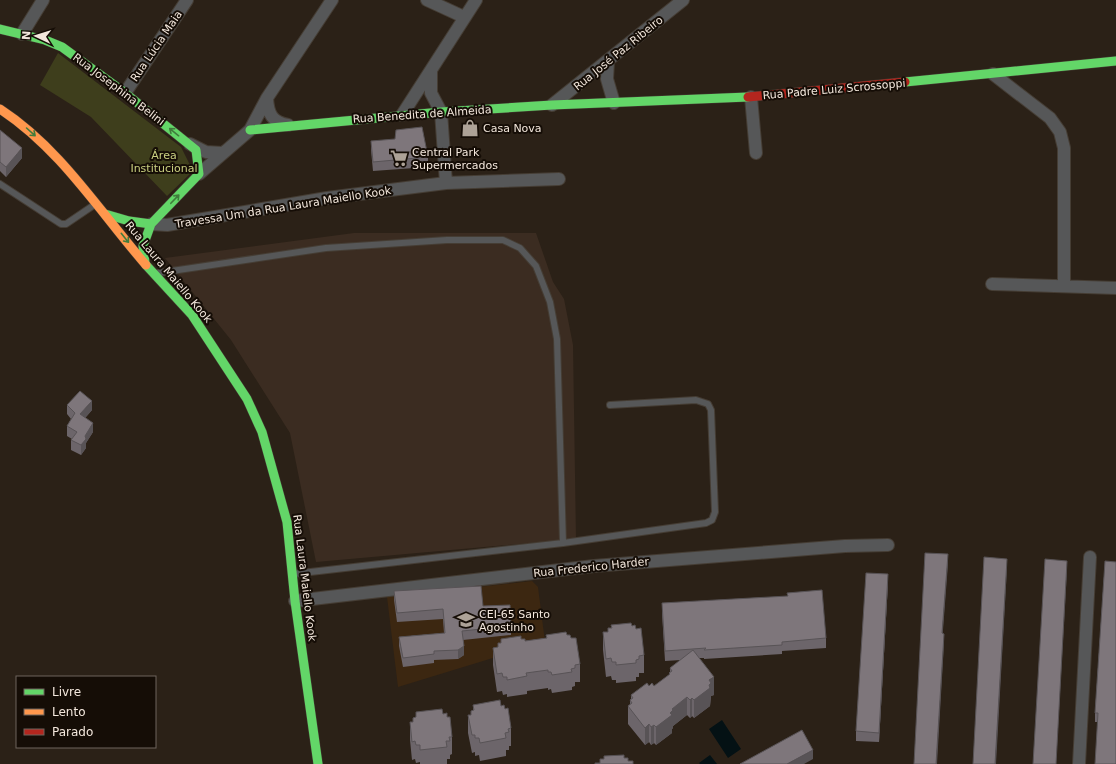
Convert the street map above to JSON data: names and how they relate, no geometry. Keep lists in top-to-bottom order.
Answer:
{
  "streets": {
    "main road": [
      "Rua Josephina Belini",
      "Rua Padre Luiz Scrossoppi",
      "Rua Benedita de Almeida",
      "Rua Laura Maiello Kook"
    ],
    "street": [
      "Rua Lúcia Maia",
      "Rua José Paz Ribeiro",
      "Travessa Um da Rua Laura Maiello Kook",
      "Rua Frederico Harder"
    ]
  },
  "crossings": [
    ["Rua Lúcia Maia", "Rua Josephina Belini"],
    ["Rua José Paz Ribeiro", "Rua Padre Luiz Scrossoppi"],
    ["Rua José Paz Ribeiro", "Rua Benedita de Almeida"],
    ["Rua Padre Luiz Scrossoppi", "Rua Benedita de Almeida"],
    ["Rua Laura Maiello Kook", "Rua Frederico Harder"]
  ],
  "parks": ["Área Institucional"],
  "places": {
    "shop": ["Casa Nova"],
    "supermarket": ["Central Park Supermercados"],
    "school or university": ["CEI-65 Santo Agostinho"]
  },
  "legend": ["Livre", "Lento", "Parado"],
  "north": "left"
}
